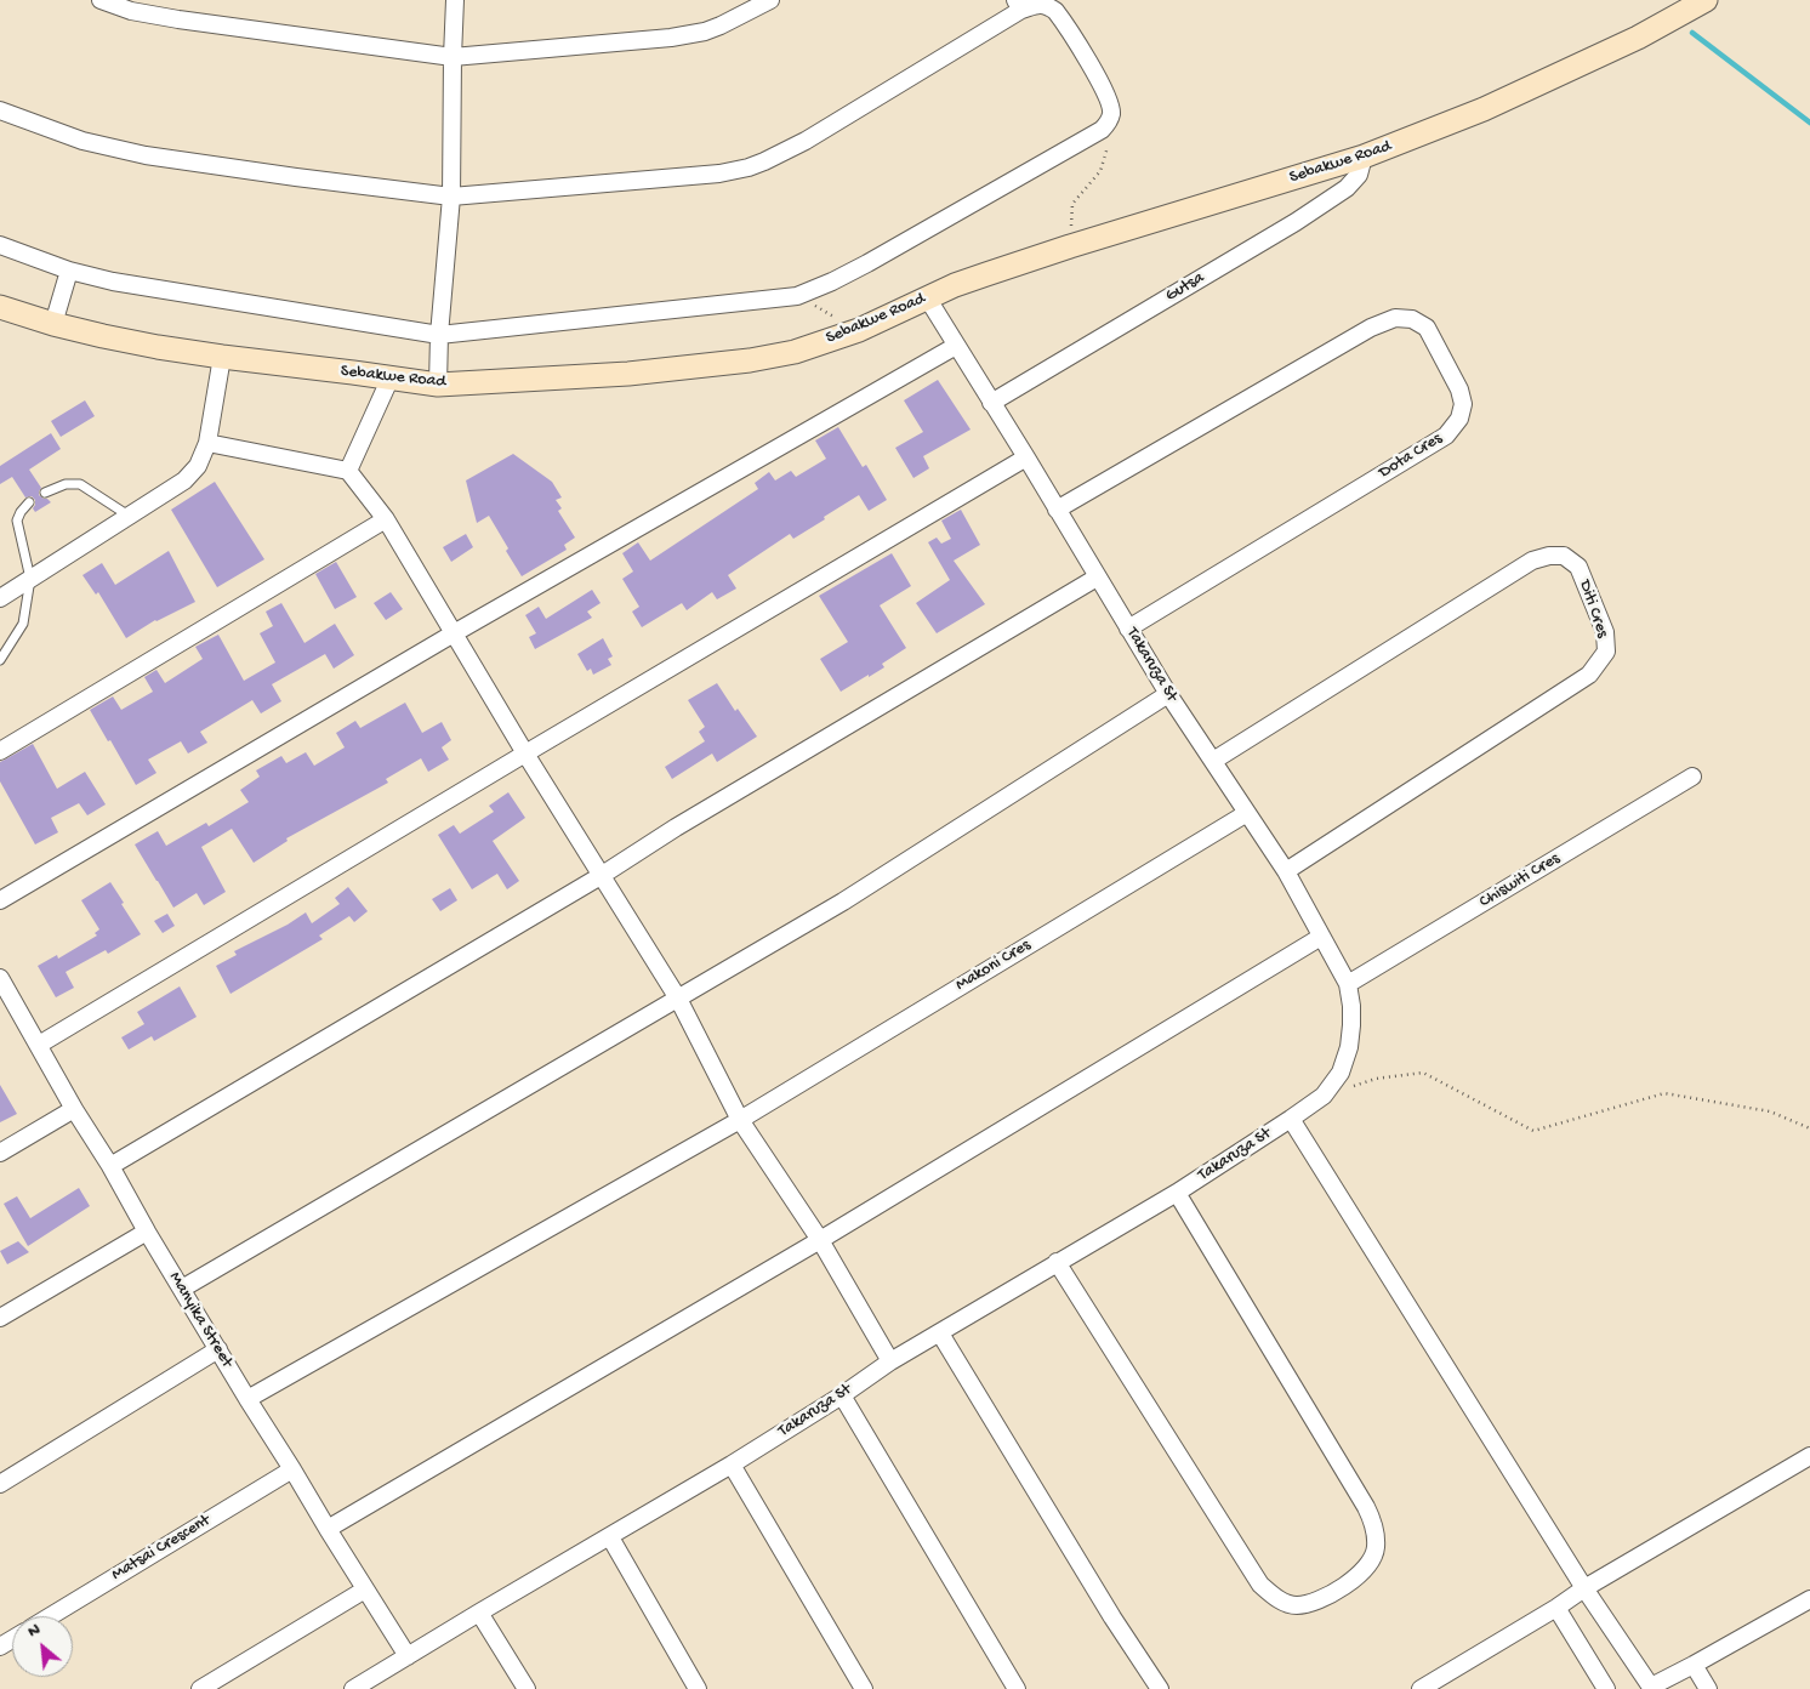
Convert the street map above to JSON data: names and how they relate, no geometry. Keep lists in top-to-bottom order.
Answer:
{
  "streets": {
    "street": [
      "Sebakwe Road",
      "Gutsa",
      "Dota Cres",
      "Diti Cres",
      "Takaruza St",
      "Chiswiti Cres",
      "Makoni Cres",
      "Manyika Street",
      "Matsai Crescent"
    ]
  },
  "crossings": [
    ["Sebakwe Road", "Gutsa"],
    ["Sebakwe Road", "Takaruza St"],
    ["Gutsa", "Takaruza St"],
    ["Dota Cres", "Takaruza St"],
    ["Diti Cres", "Takaruza St"],
    ["Takaruza St", "Chiswiti Cres"],
    ["Takaruza St", "Makoni Cres"],
    ["Takaruza St", "Manyika Street"],
    ["Makoni Cres", "Manyika Street"],
    ["Manyika Street", "Matsai Crescent"]
  ],
  "north": "top left"
}
